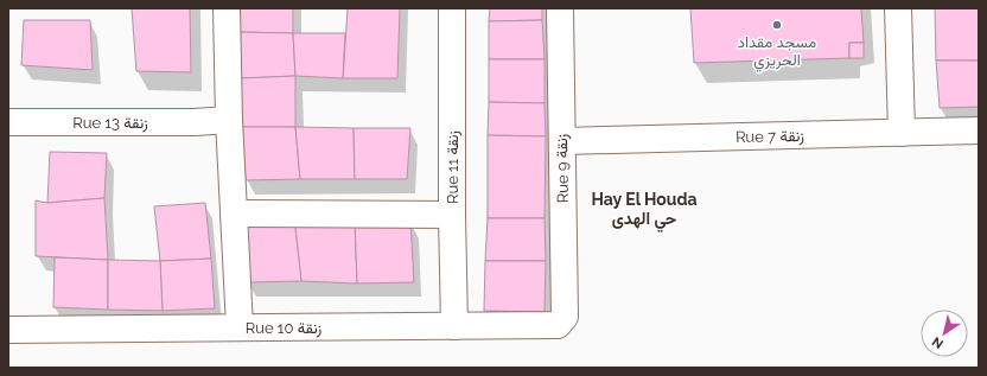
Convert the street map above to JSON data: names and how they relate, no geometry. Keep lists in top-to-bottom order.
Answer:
{
  "streets": {
    "street": [
      "Rue 13 زنقة",
      "Rue 7 زنقة",
      "Rue 11 زنقة",
      "Rue 9 زنقة",
      "Rue 10 زنقة"
    ]
  },
  "crossings": [
    ["Rue 7 زنقة", "Rue 9 زنقة"],
    ["Rue 11 زنقة", "Rue 10 زنقة"],
    ["Rue 9 زنقة", "Rue 10 زنقة"]
  ],
  "districts": ["Hay El Houda حي الهدى"],
  "places": ["مسجد مقداد الحريزي"],
  "north": "bottom left"
}
